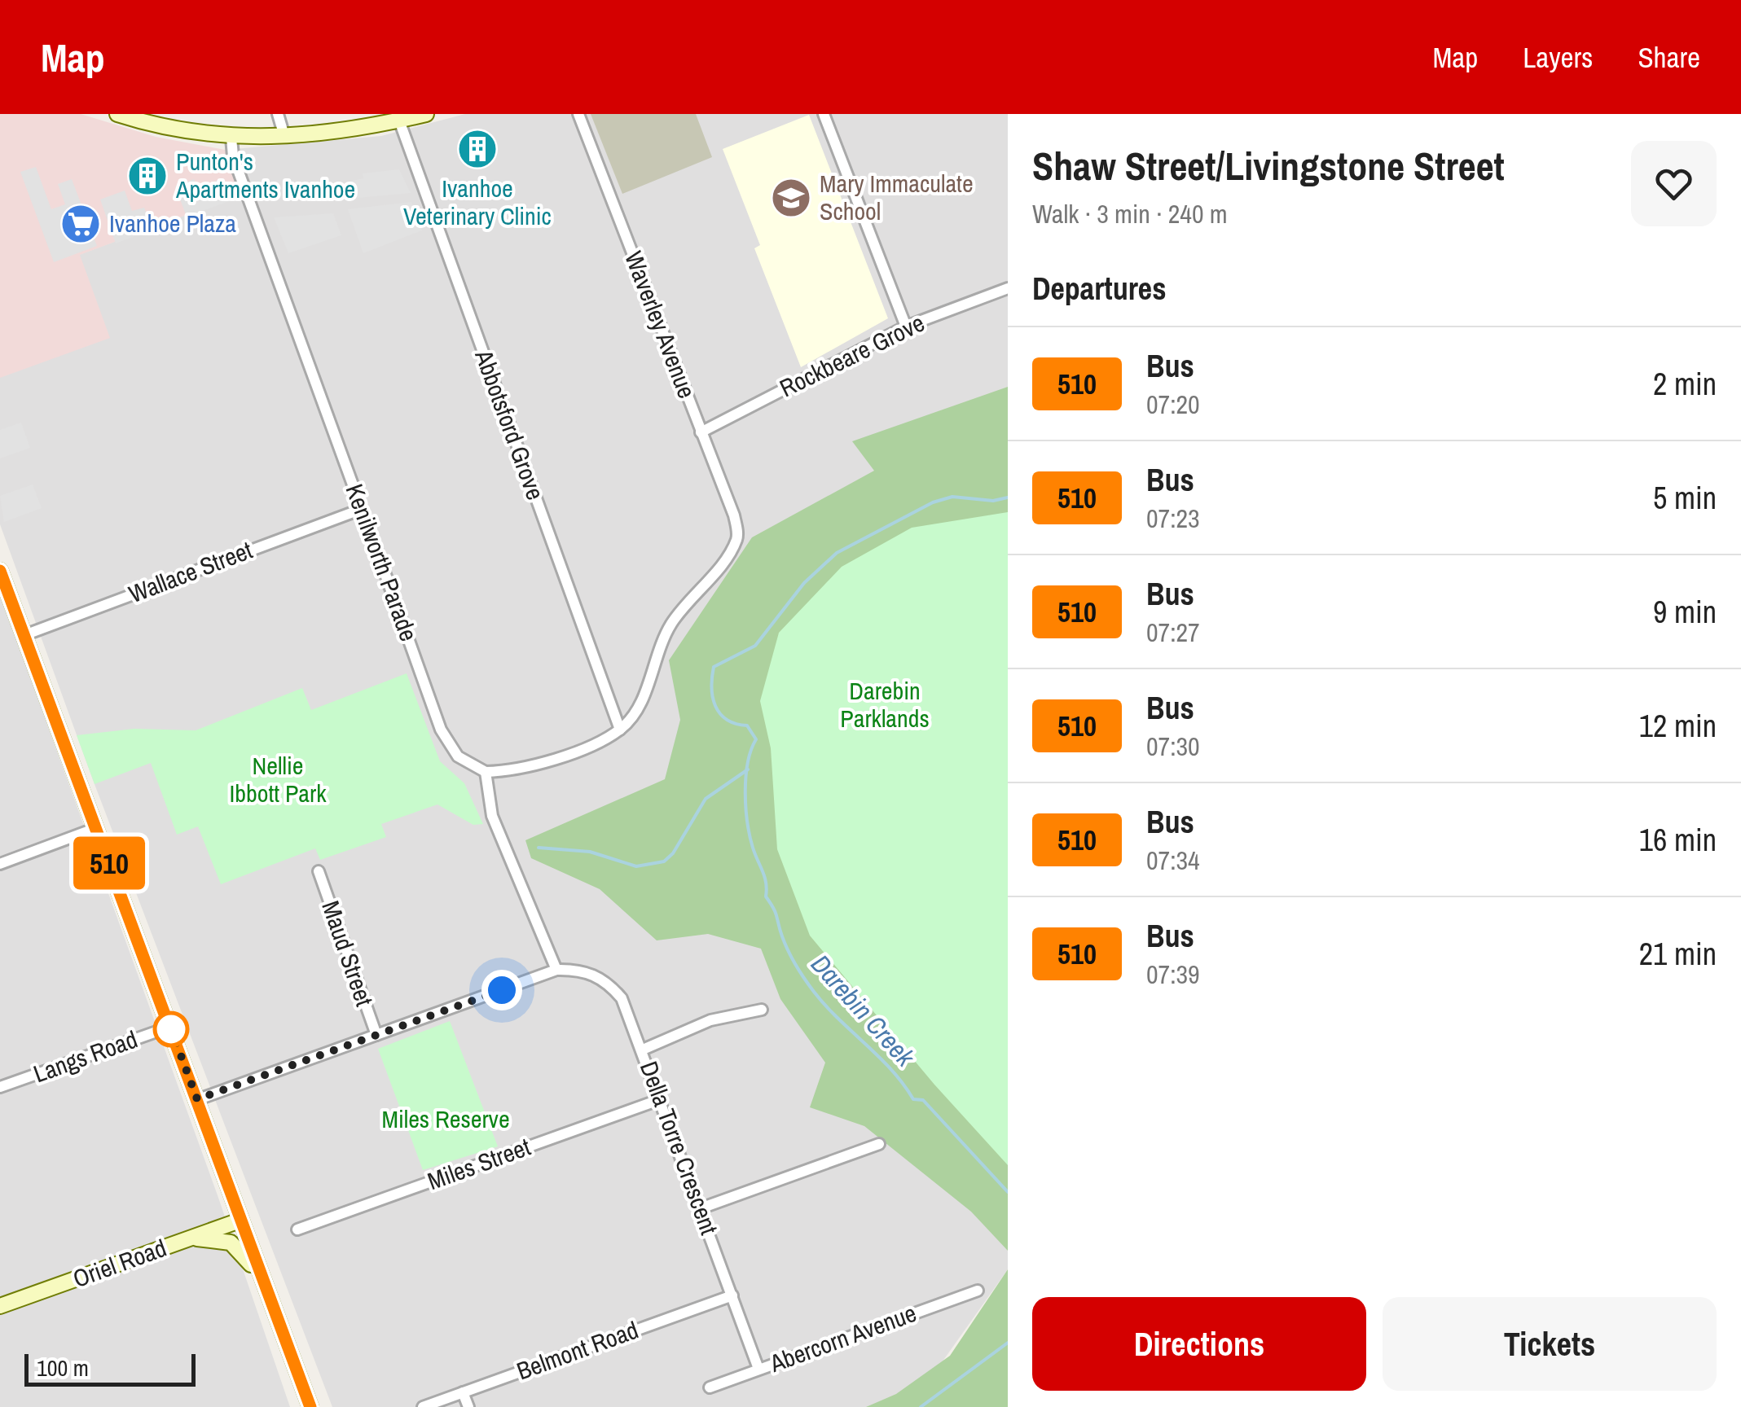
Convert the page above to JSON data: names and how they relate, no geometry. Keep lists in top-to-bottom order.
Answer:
{
  "streets": {
    "main road": ["Oriel Road"],
    "street": [
      "Waverley Avenue",
      "Rockbeare Grove",
      "Abbotsford Grove",
      "Kenilworth Parade",
      "Wallace Street",
      "Maud Street",
      "Langs Road",
      "Della Torre Crescent",
      "Miles Street",
      "Abercorn Avenue",
      "Belmont Road"
    ]
  },
  "crossings": [
    ["Waverley Avenue", "Rockbeare Grove"],
    ["Waverley Avenue", "Abbotsford Grove"],
    ["Kenilworth Parade", "Wallace Street"],
    ["Della Torre Crescent", "Miles Street"],
    ["Della Torre Crescent", "Abercorn Avenue"],
    ["Della Torre Crescent", "Belmont Road"]
  ],
  "water": ["Darebin Creek"],
  "parks": ["Darebin Parklands", "Nellie Ibbott Park", "Miles Reserve"],
  "places": {
    "building": ["Ivanhoe Veterinary Clinic", "Punton's Apartments Ivanhoe"],
    "school or university": ["Mary Immaculate School"],
    "supermarket": ["Ivanhoe Plaza"]
  },
  "lines": ["bus line 510"],
  "scale_bar": "100 m",
  "page": {
    "header": "Map",
    "nav": ["Map", "Layers", "Share"],
    "on_map": "510",
    "heading": [
      ["Shaw Street/Livingstone Street", "Walk · 3 min · 240 m"],
      "Departures"
    ],
    "list": [
      {
        "mark": "510",
        "name": "Bus",
        "note": "07:20",
        "value": "2 min"
      },
      {
        "mark": "510",
        "name": "Bus",
        "note": "07:23",
        "value": "5 min"
      },
      {
        "mark": "510",
        "name": "Bus",
        "note": "07:27",
        "value": "9 min"
      },
      {
        "mark": "510",
        "name": "Bus",
        "note": "07:30",
        "value": "12 min"
      },
      {
        "mark": "510",
        "name": "Bus",
        "note": "07:34",
        "value": "16 min"
      },
      {
        "mark": "510",
        "name": "Bus",
        "note": "07:39",
        "value": "21 min"
      }
    ],
    "buttons": ["Directions", "Tickets"],
    "scale": "100 m"
  }
}
